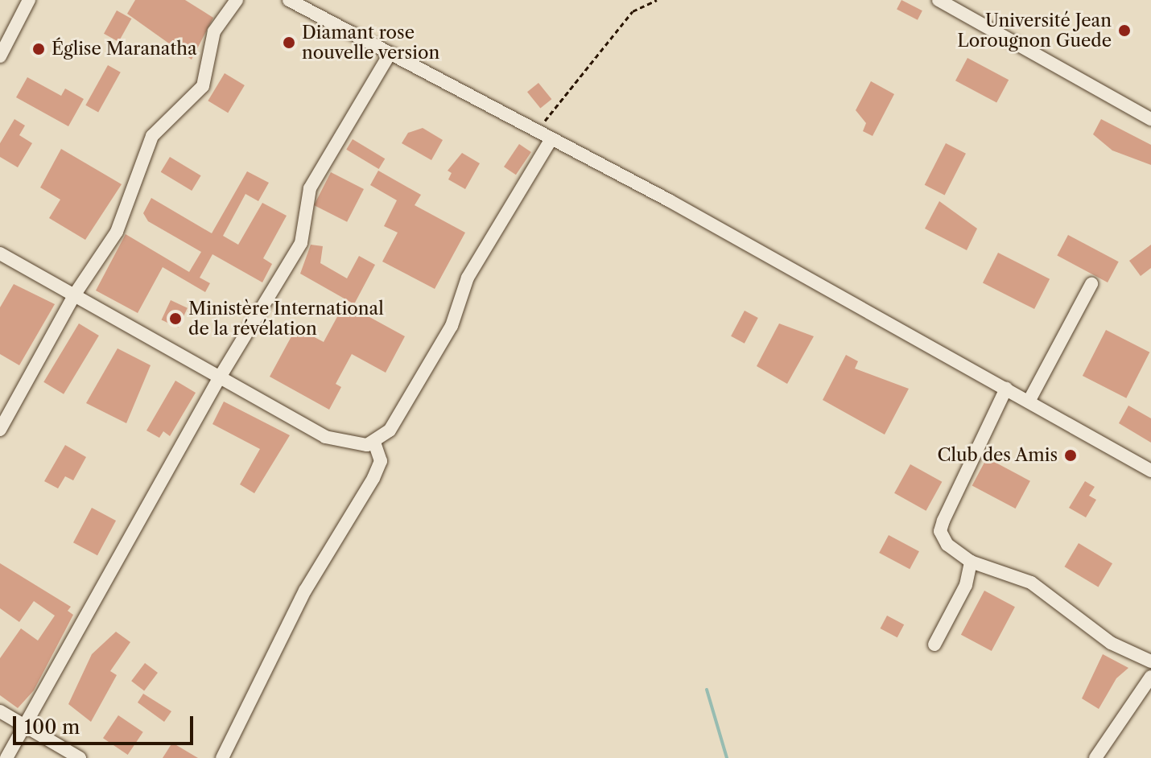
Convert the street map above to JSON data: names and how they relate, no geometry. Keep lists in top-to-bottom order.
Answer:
{
  "places": [
    "Université Jean Lorougnon Guede",
    "Diamant rose nouvelle version",
    "Église Maranatha",
    "Ministère International de la révélation",
    "Club des Amis"
  ],
  "scale_bar": "100 m"
}
